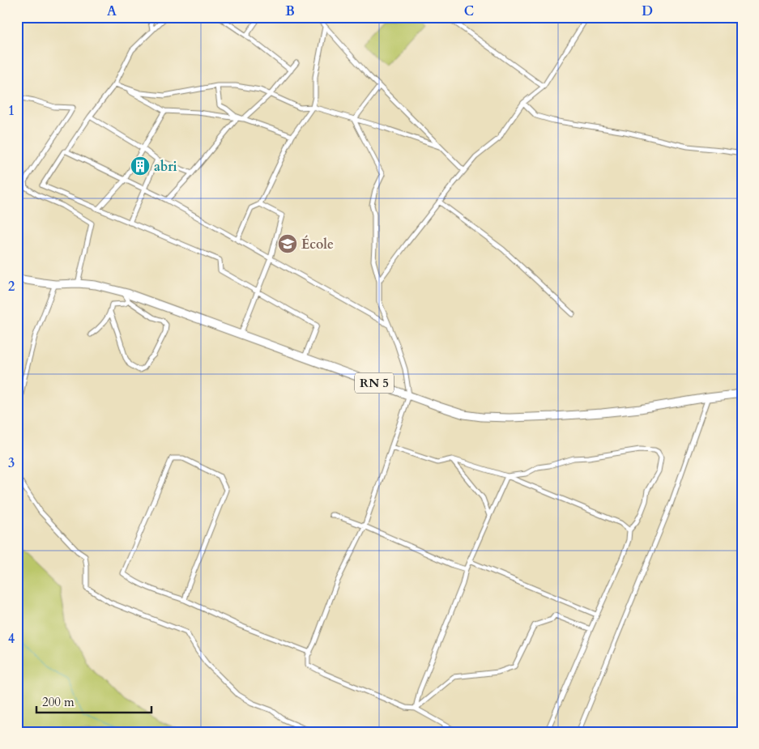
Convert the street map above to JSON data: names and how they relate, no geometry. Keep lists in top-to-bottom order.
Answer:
{
  "streets": {
    "main road": ["RN 5"]
  },
  "places": {
    "building": ["abri"],
    "school or university": ["École"]
  },
  "scale_bar": "200 m",
  "grid": {
    "columns": [
      "A",
      "B",
      "C",
      "D"
    ],
    "rows": [
      "1",
      "2",
      "3",
      "4"
    ]
  }
}
